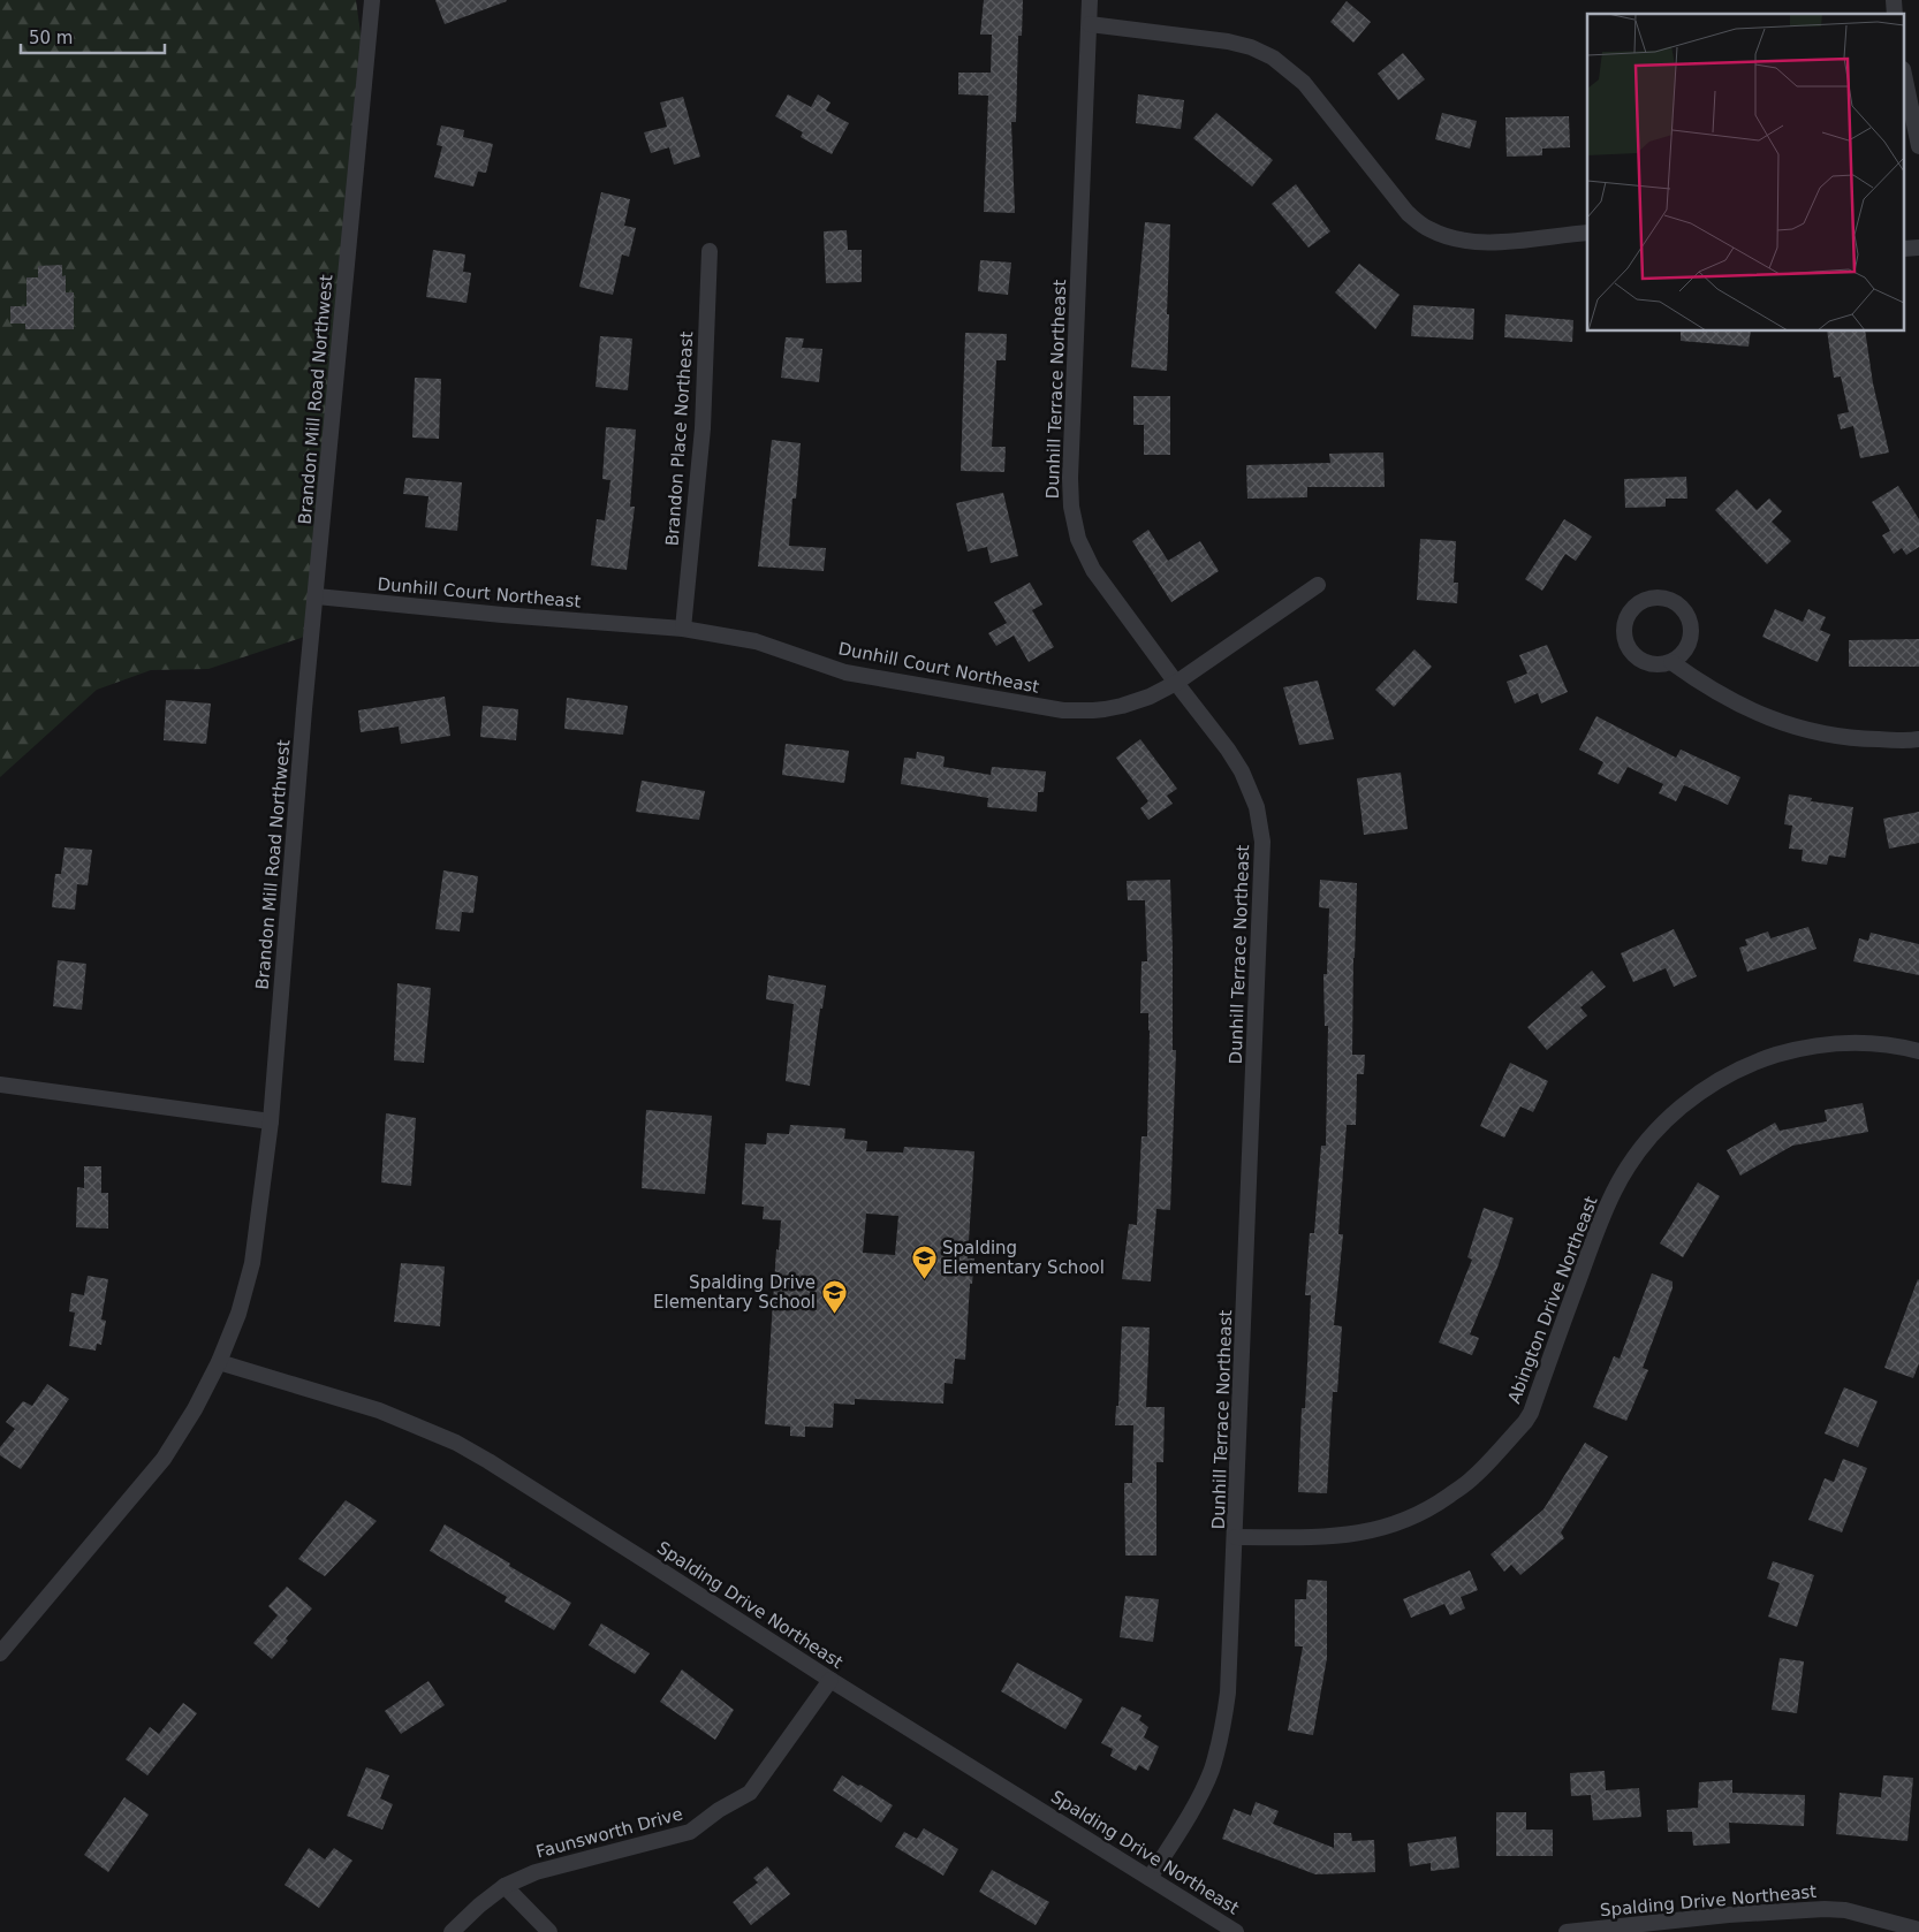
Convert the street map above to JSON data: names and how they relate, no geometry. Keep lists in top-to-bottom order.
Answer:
{
  "streets": {
    "street": [
      "Dunhill Terrace Northeast",
      "Brandon Mill Road Northwest",
      "Brandon Place Northeast",
      "Dunhill Court Northeast",
      "Abington Drive Northeast",
      "Spalding Drive Northeast",
      "Faunsworth Drive"
    ]
  },
  "crossings": [
    ["Dunhill Terrace Northeast", "Dunhill Court Northeast"],
    ["Dunhill Terrace Northeast", "Abington Drive Northeast"],
    ["Dunhill Terrace Northeast", "Spalding Drive Northeast"],
    ["Brandon Mill Road Northwest", "Dunhill Court Northeast"],
    ["Brandon Mill Road Northwest", "Spalding Drive Northeast"],
    ["Brandon Place Northeast", "Dunhill Court Northeast"],
    ["Spalding Drive Northeast", "Faunsworth Drive"]
  ],
  "places": {
    "school or university": ["Spalding Elementary School", "Spalding Drive Elementary School"]
  },
  "scale_bar": "50 m"
}
